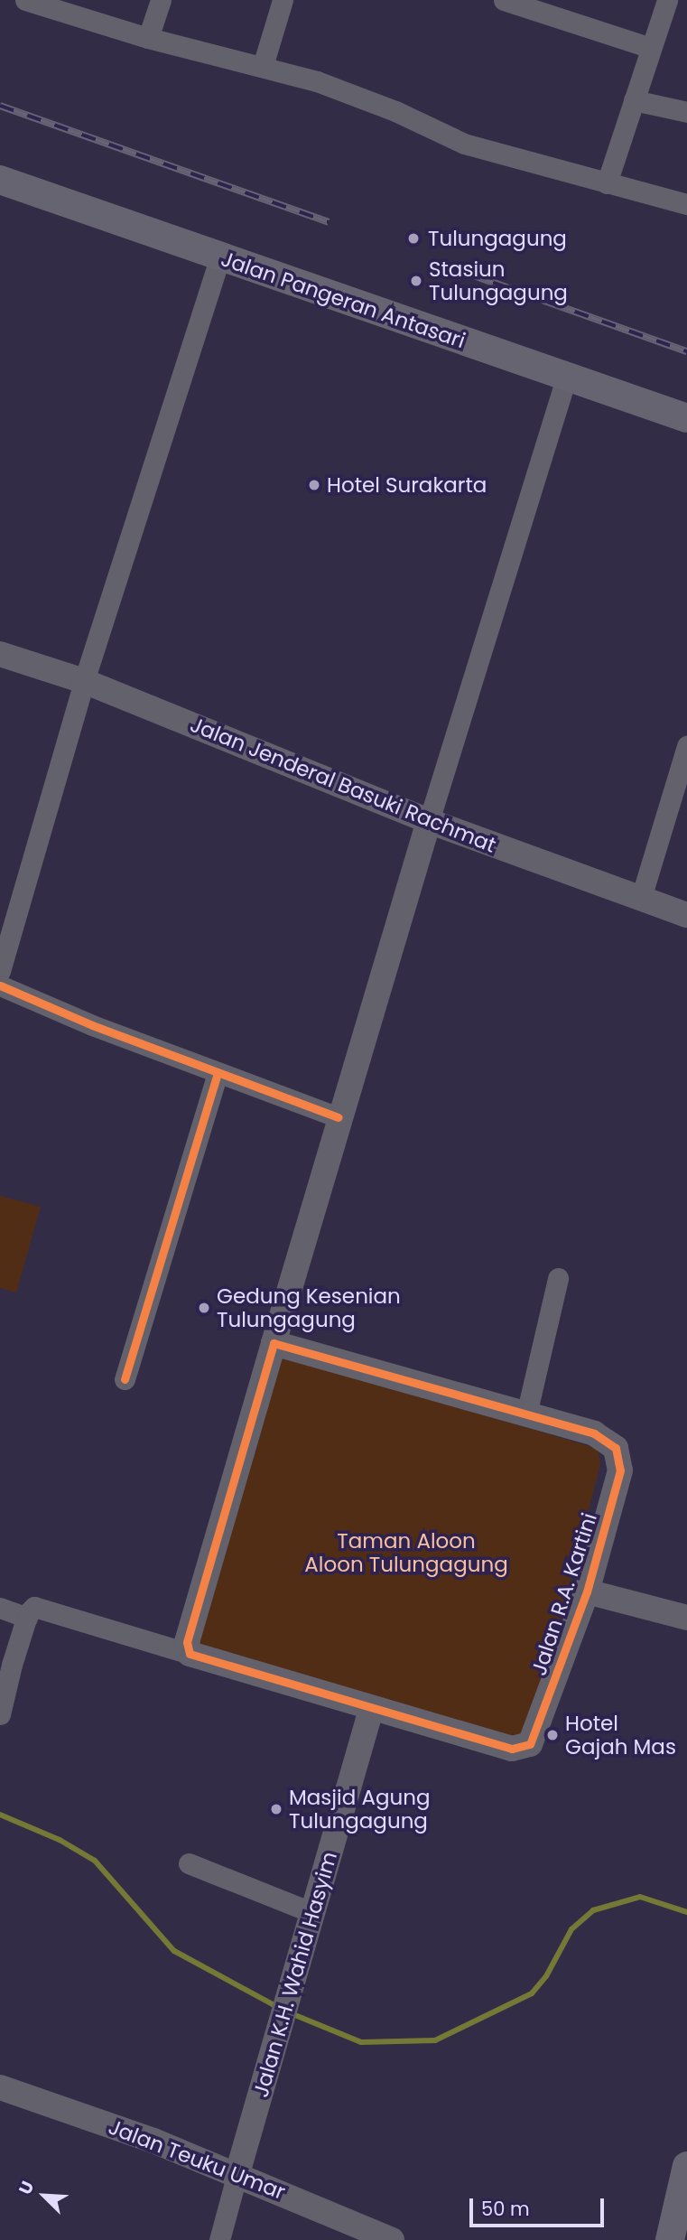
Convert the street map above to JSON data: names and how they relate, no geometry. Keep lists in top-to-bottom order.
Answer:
{
  "streets": {
    "main road": ["Jalan Pangeran Antasari"],
    "street": [
      "Jalan Jenderal Basuki Rachmat",
      "Jalan R.A. Kartini",
      "Jalan K.H. Wahid Hasyim",
      "Jalan Teuku Umar"
    ]
  },
  "crossings": [
    ["Jalan R.A. Kartini", "Jalan K.H. Wahid Hasyim"],
    ["Jalan K.H. Wahid Hasyim", "Jalan Teuku Umar"]
  ],
  "parks": ["Taman Aloon Aloon Tulungagung"],
  "places": [
    "Tulungagung",
    "Stasiun Tulungagung",
    "Hotel Surakarta",
    "Gedung Kesenian Tulungagung",
    "Hotel Gajah Mas",
    "Masjid Agung Tulungagung"
  ],
  "scale_bar": "50 m",
  "north": "top left"
}
